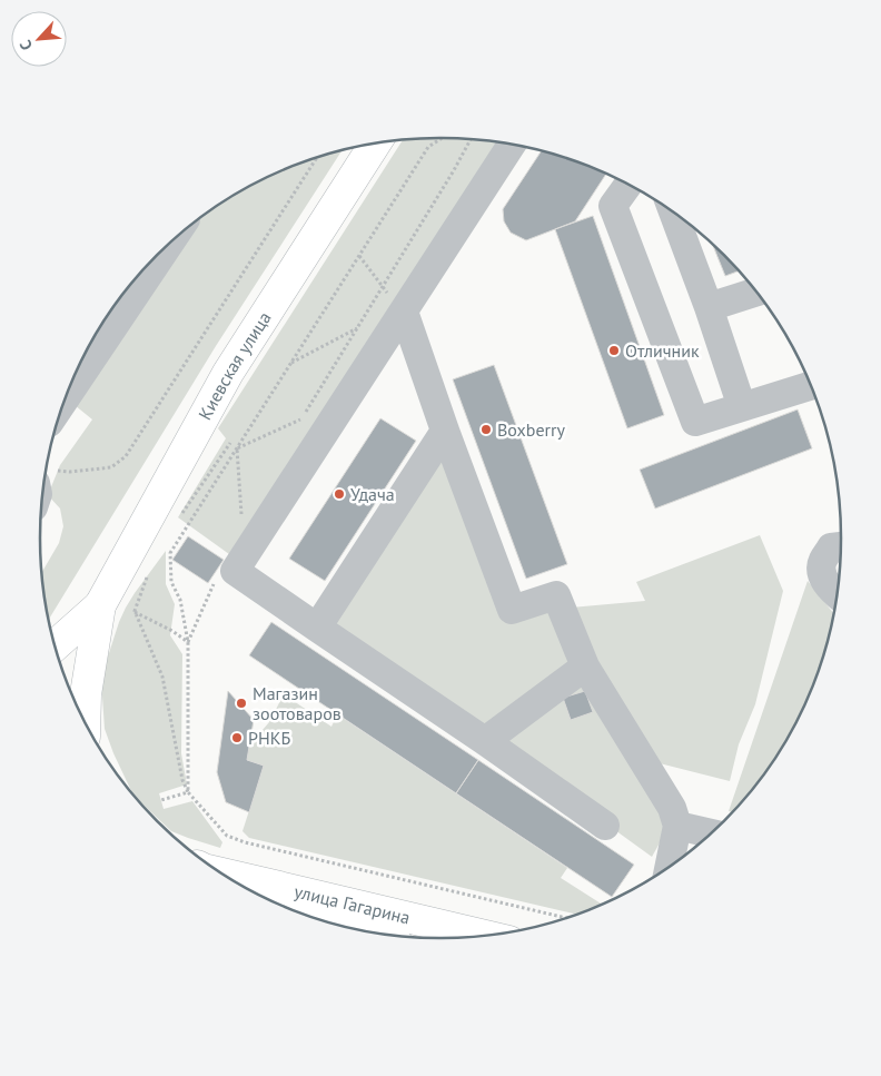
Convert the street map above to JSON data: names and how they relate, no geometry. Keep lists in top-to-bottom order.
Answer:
{
  "streets": {
    "main road": ["Киевская улица", "улица Гагарина"]
  },
  "places": [
    "Отличник",
    "Boxberry",
    "Удача",
    "Магазин зоотоваров",
    "РНКБ"
  ],
  "north": "bottom left"
}
